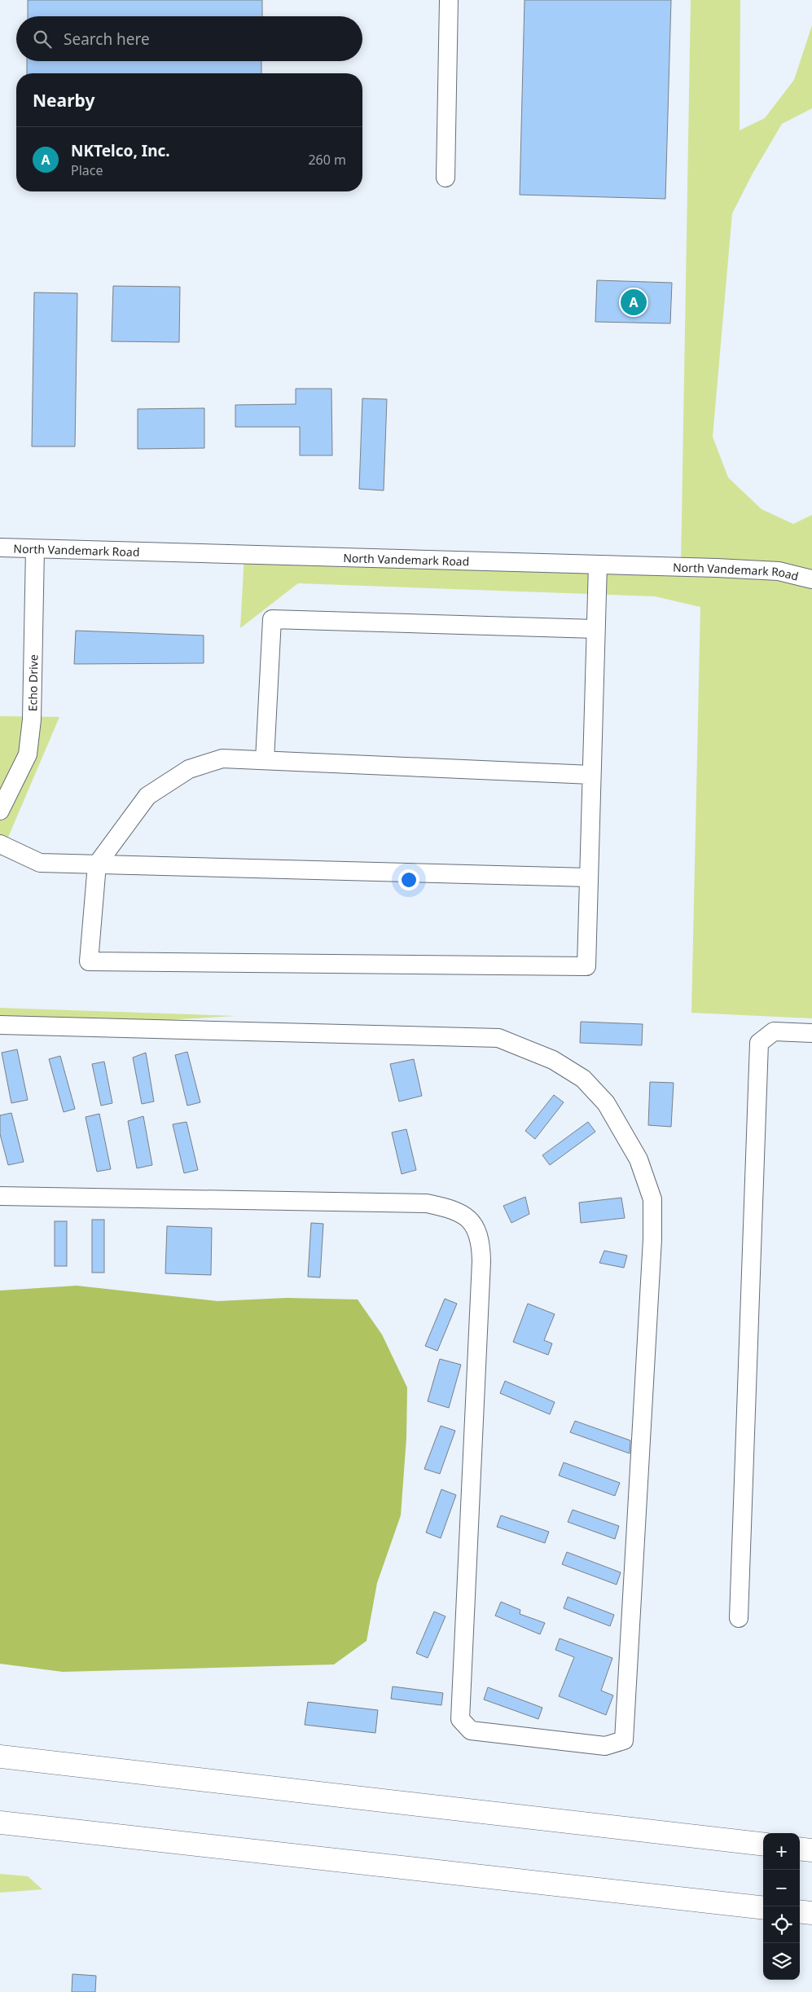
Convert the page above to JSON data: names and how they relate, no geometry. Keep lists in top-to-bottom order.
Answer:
{
  "streets": {
    "street": ["North Vandemark Road", "Echo Drive"]
  },
  "crossings": [
    ["North Vandemark Road", "Echo Drive"]
  ],
  "page": {
    "search": "Search here",
    "heading": "Nearby",
    "list": [
      {
        "mark": "A",
        "name": "NKTelco, Inc.",
        "note": "Place",
        "value": "260 m"
      }
    ],
    "pins": "A",
    "map_buttons": ["+", "−"]
  }
}
